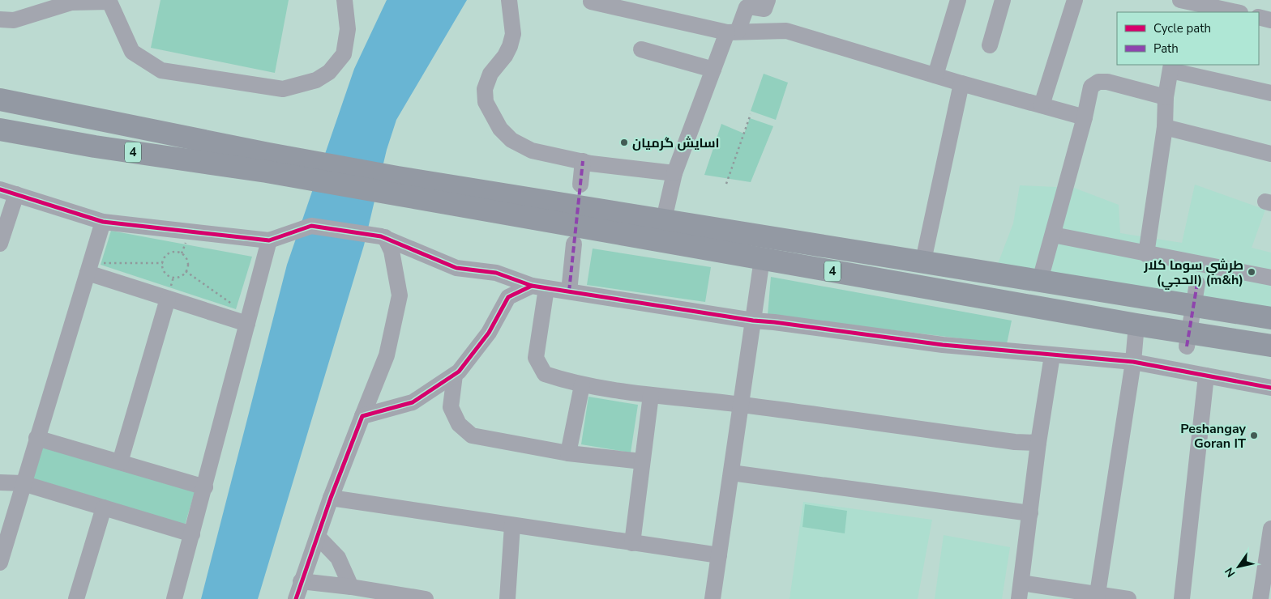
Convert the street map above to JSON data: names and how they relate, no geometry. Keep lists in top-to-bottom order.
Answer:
{
  "streets": {
    "highway": ["4"]
  },
  "places": ["اسايش گرميان", "طرشي سوما كلار (الحجي) (m&h)", "Peshangay Goran IT"],
  "legend": ["Cycle path", "Path"],
  "north": "bottom left"
}
